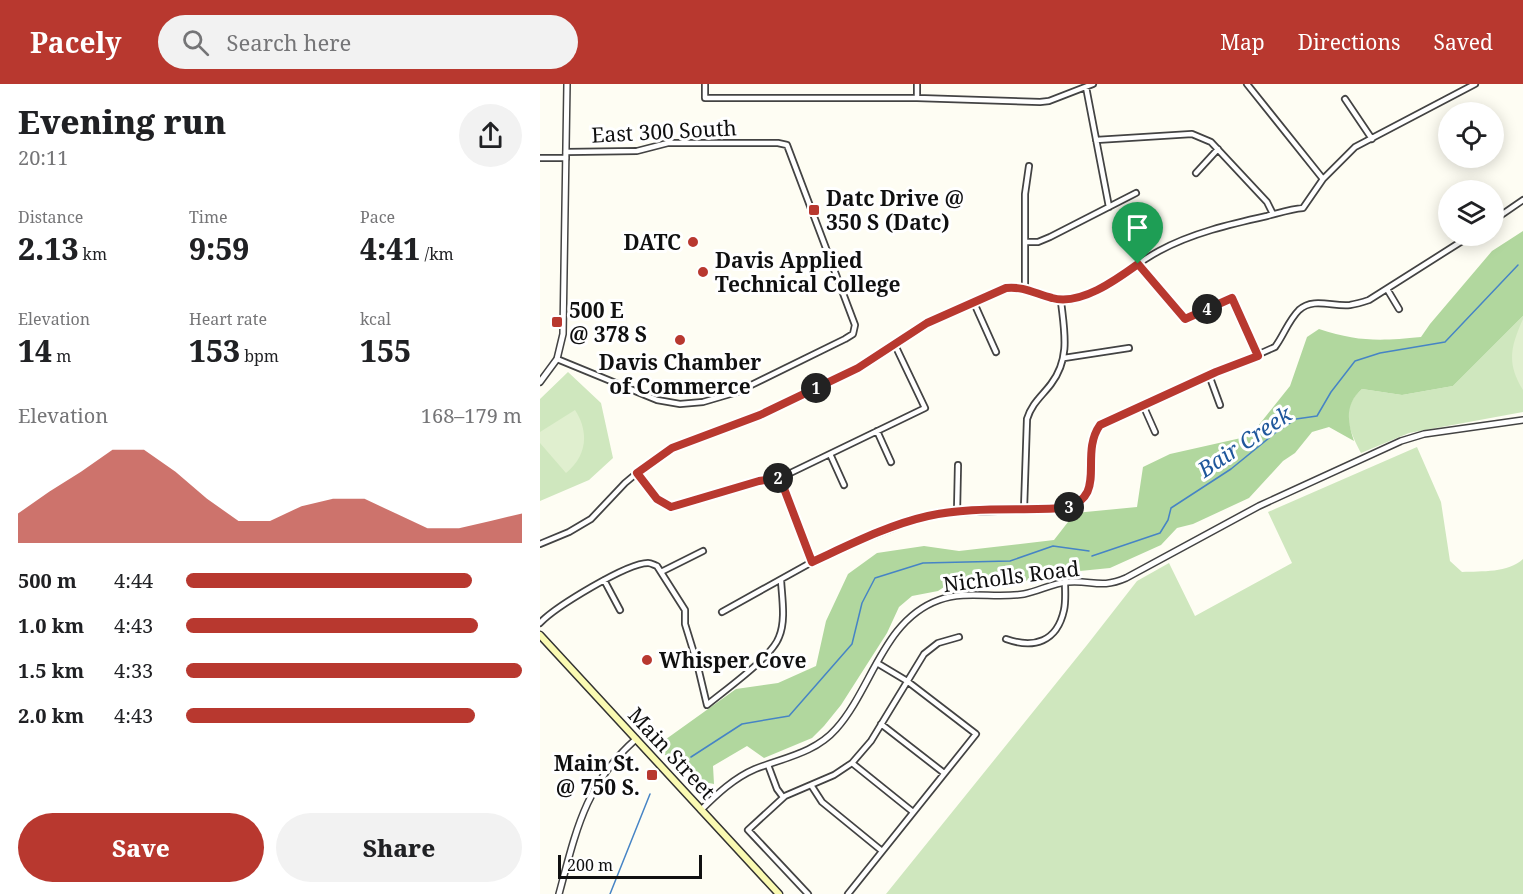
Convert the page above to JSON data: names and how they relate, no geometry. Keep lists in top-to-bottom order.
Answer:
{
  "streets": {
    "main road": ["Main Street"],
    "street": ["East 300 South", "Nicholls Road"]
  },
  "crossings": [
    ["Nicholls Road", "Main Street"]
  ],
  "water": ["Bair Creek"],
  "places": {
    "transit": ["Datc Drive @ 350 S (Datc)", "500 E @ 378 S", "Main St. @ 750 S."],
    "other": [
      "DATC",
      "Davis Applied Technical College",
      "Davis Chamber of Commerce",
      "Whisper Cove"
    ]
  },
  "scale_bar": "200 m",
  "page": {
    "header": "Pacely",
    "search": "Search here",
    "nav": ["Map", "Directions", "Saved"],
    "heading": ["Evening run", "20:11"],
    "stats": [
      ["Distance", "2.13 km"],
      ["Time", "9:59"],
      ["Pace", "4:41 /km"],
      ["Elevation", "14 m"],
      ["Heart rate", "153 bpm"],
      ["kcal", "155"]
    ],
    "pins": [
      "4",
      "1",
      "2",
      "3"
    ],
    "chart": ["Elevation", "168–179 m"],
    "list": [
      {
        "name": "500 m",
        "note": "4:44"
      },
      {
        "name": "1.0 km",
        "note": "4:43"
      },
      {
        "name": "1.5 km",
        "note": "4:33"
      },
      {
        "name": "2.0 km",
        "note": "4:43"
      }
    ],
    "buttons": ["Save", "Share"],
    "scale": "200 m"
  }
}
